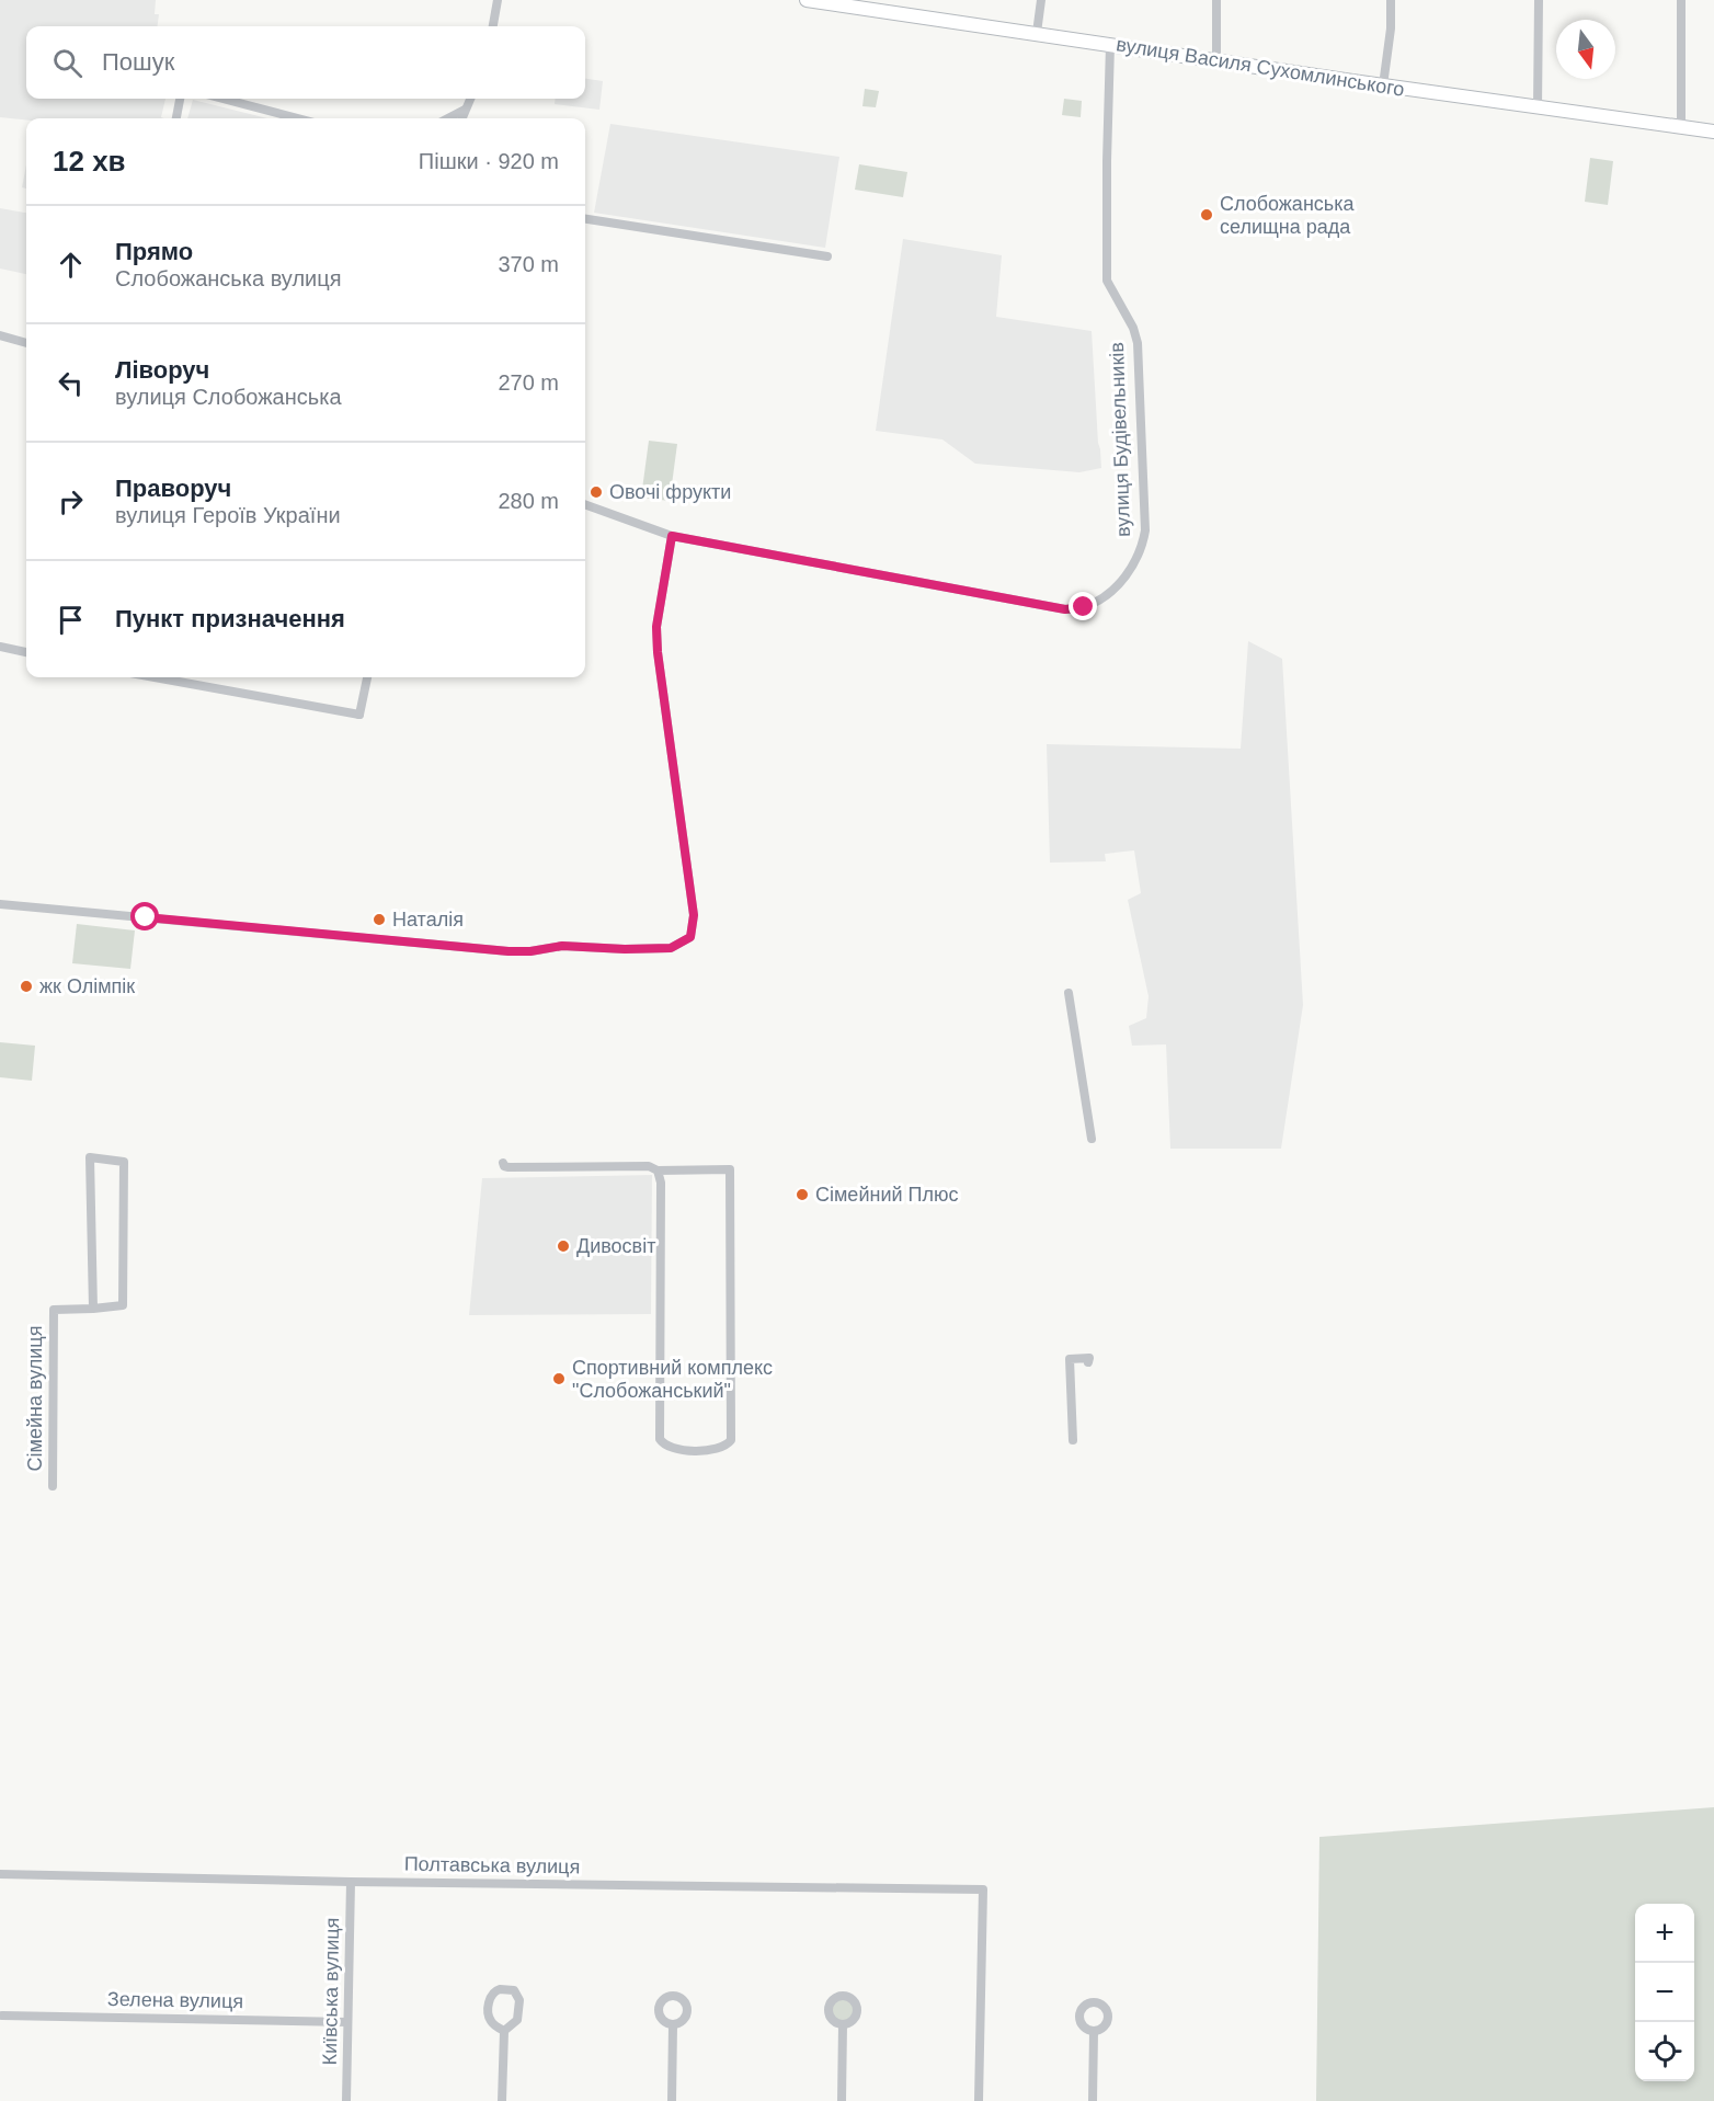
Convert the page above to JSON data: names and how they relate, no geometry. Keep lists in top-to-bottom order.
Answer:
{
  "streets": {
    "main road": ["вулиця Василя Сухомлинського"],
    "street": [
      "вулиця Будівельників",
      "Сімейна вулиця",
      "Полтавська вулиця",
      "Київська вулиця",
      "Зелена вулиця"
    ]
  },
  "crossings": [
    ["вулиця Василя Сухомлинського", "вулиця Будівельників"],
    ["Полтавська вулиця", "Київська вулиця"],
    ["Київська вулиця", "Зелена вулиця"]
  ],
  "places": [
    "Слобожанська селищна рада",
    "Овочі фрукти",
    "Наталія",
    "жк Олімпік",
    "Сімейний Плюс",
    "Дивосвіт",
    "Спортивний комплекс \"Слобожанський\""
  ],
  "north": "bottom",
  "page": {
    "search": "Пошук",
    "heading": ["12 хв", "Пішки · 920 m"],
    "list": [
      ["Прямо", "Слобожанська вулиця", "370 m"],
      ["Ліворуч", "вулиця Слобожанська", "270 m"],
      ["Праворуч", "вулиця Героїв України", "280 m"],
      "Пункт призначення"
    ],
    "map_buttons": ["+", "−"]
  }
}
